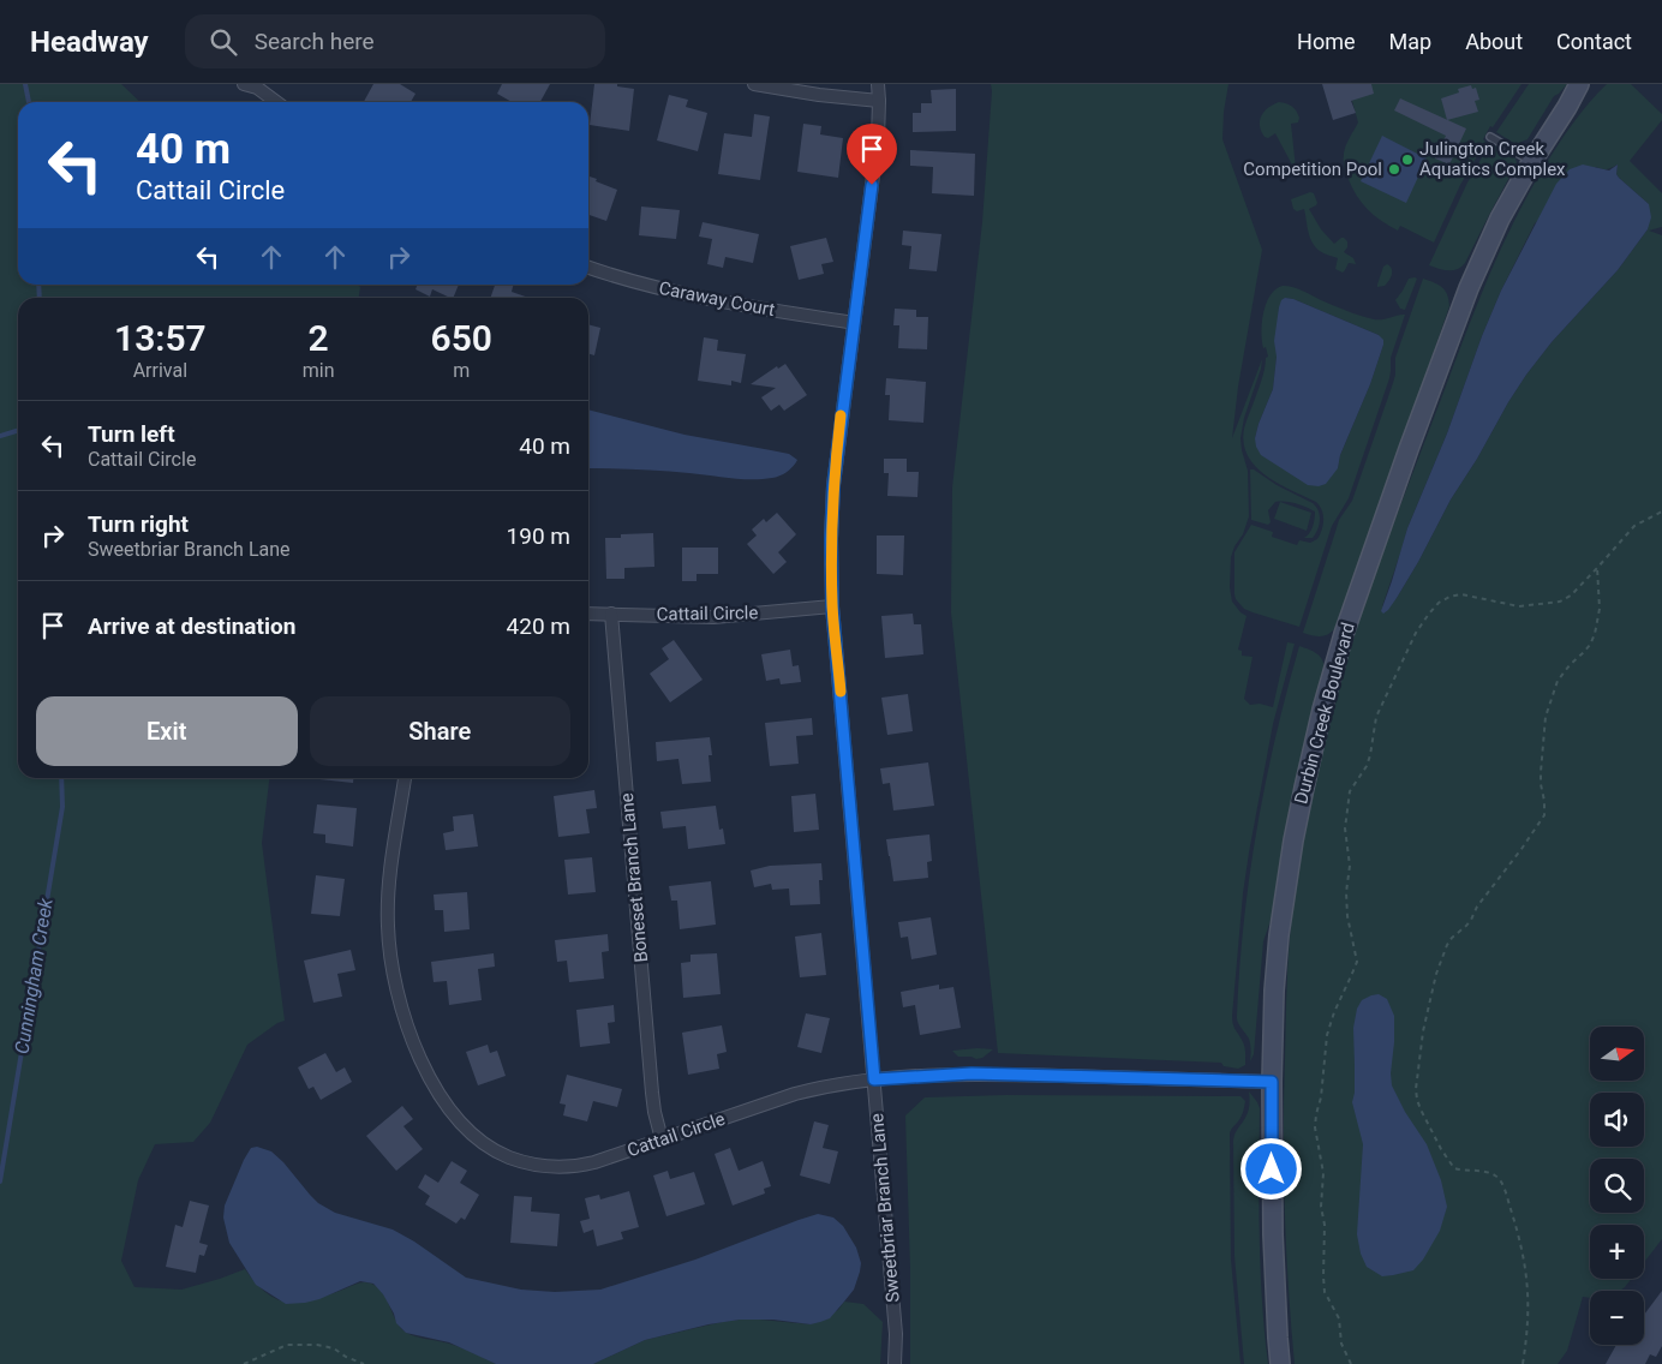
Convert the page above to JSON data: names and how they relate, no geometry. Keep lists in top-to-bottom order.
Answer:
{
  "streets": {
    "street": [
      "Caraway Court",
      "Cattail Circle",
      "Durbin Creek Boulevard",
      "Boneset Branch Lane",
      "Sweetbriar Branch Lane"
    ]
  },
  "crossings": [
    ["Caraway Court", "Sweetbriar Branch Lane"],
    ["Cattail Circle", "Durbin Creek Boulevard"],
    ["Cattail Circle", "Boneset Branch Lane"],
    ["Cattail Circle", "Sweetbriar Branch Lane"]
  ],
  "water": ["Cunningham Creek"],
  "places": ["Julington Creek Aquatics Complex", "Competition Pool"],
  "north": "right",
  "page": {
    "header": "Headway",
    "search": "Search here",
    "nav": [
      "Home",
      "Map",
      "About",
      "Contact"
    ],
    "turn": ["40 m", "Cattail Circle"],
    "eta": [
      "13:57",
      "Arrival",
      "2",
      "min",
      "650",
      "m"
    ],
    "list": [
      {
        "name": "Turn left",
        "note": "Cattail Circle",
        "value": "40 m"
      },
      {
        "name": "Turn right",
        "note": "Sweetbriar Branch Lane",
        "value": "190 m"
      },
      {
        "name": "Arrive at destination",
        "value": "420 m"
      }
    ],
    "buttons": ["Exit", "Share"],
    "map_buttons": ["+", "−"]
  }
}
